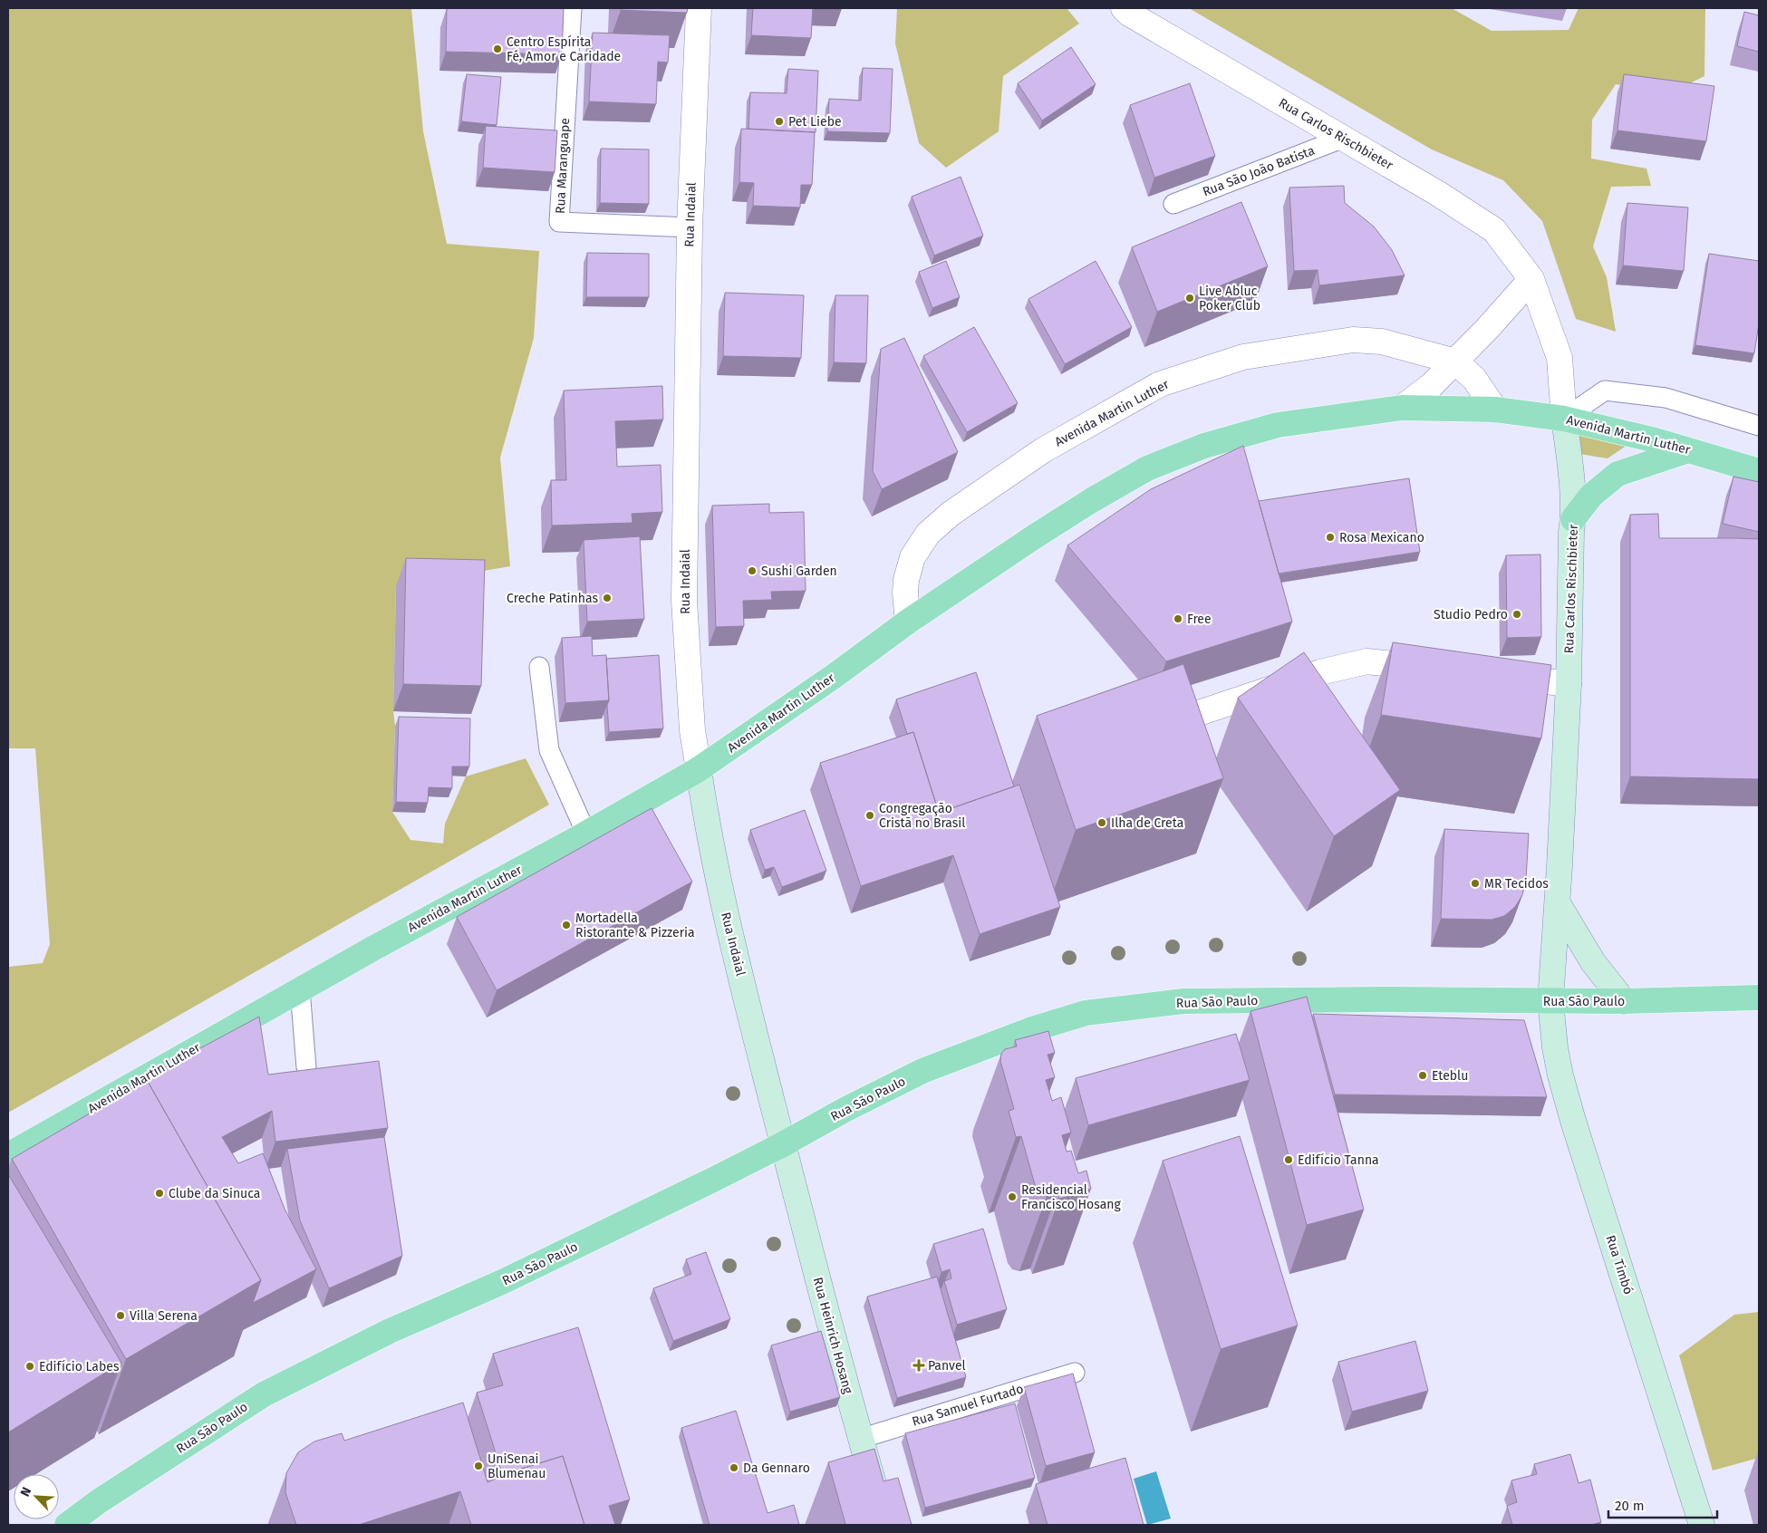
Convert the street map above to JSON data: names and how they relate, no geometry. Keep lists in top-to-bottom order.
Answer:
{
  "streets": {
    "main road": [
      "Rua Carlos Rischbieter",
      "Rua Indaial",
      "Avenida Martin Luther",
      "Rua São Paulo",
      "Rua Timbó",
      "Rua Heinrich Hosang"
    ],
    "lane": ["Rua Maranguape", "Rua São João Batista", "Rua Samuel Furtado"]
  },
  "crossings": [
    ["Rua Carlos Rischbieter", "Rua São João Batista"],
    ["Rua Carlos Rischbieter", "Avenida Martin Luther"],
    ["Rua Carlos Rischbieter", "Rua São Paulo"],
    ["Rua Carlos Rischbieter", "Rua Timbó"],
    ["Rua Maranguape", "Rua Indaial"],
    ["Rua Indaial", "Avenida Martin Luther"],
    ["Rua Indaial", "Rua São Paulo"],
    ["Rua Indaial", "Rua Heinrich Hosang"],
    ["Rua São Paulo", "Rua Timbó"],
    ["Rua São Paulo", "Rua Heinrich Hosang"],
    ["Rua Heinrich Hosang", "Rua Samuel Furtado"]
  ],
  "places": {
    "other": [
      "Centro Espírita Fé, Amor e Caridade",
      "Pet Liebe",
      "Live Abluc Poker Club",
      "Rosa Mexicano",
      "Sushi Garden",
      "Creche Patinhas",
      "Studio Pedro",
      "Free",
      "Congregação Cristã no Brasil",
      "Ilha de Creta",
      "MR Tecidos",
      "Mortadella Ristorante & Pizzeria",
      "Eteblu",
      "Edifício Tanna",
      "Clube da Sinuca",
      "Residencial Francisco Hosang",
      "Villa Serena",
      "Edifício Labes",
      "UniSenai Blumenau",
      "Da Gennaro"
    ],
    "health": ["Panvel"]
  },
  "scale_bar": "20 m",
  "north": "top left"
}
